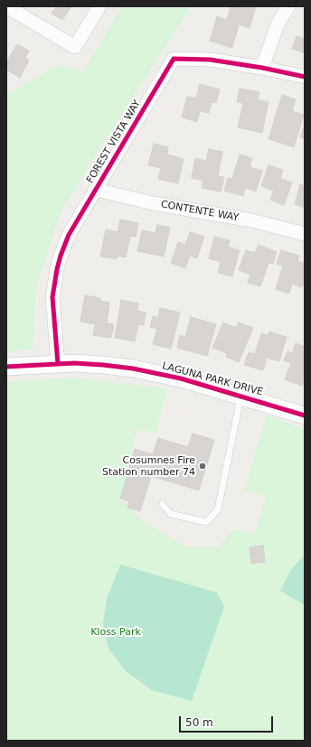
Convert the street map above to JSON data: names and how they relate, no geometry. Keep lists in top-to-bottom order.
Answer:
{
  "streets": {
    "street": ["FOREST VISTA WAY", "CONTENTE WAY", "LAGUNA PARK DRIVE"]
  },
  "crossings": [
    ["FOREST VISTA WAY", "CONTENTE WAY"],
    ["FOREST VISTA WAY", "LAGUNA PARK DRIVE"]
  ],
  "parks": ["Kloss Park"],
  "places": ["Cosumnes Fire Station number 74"],
  "scale_bar": "50 m"
}
